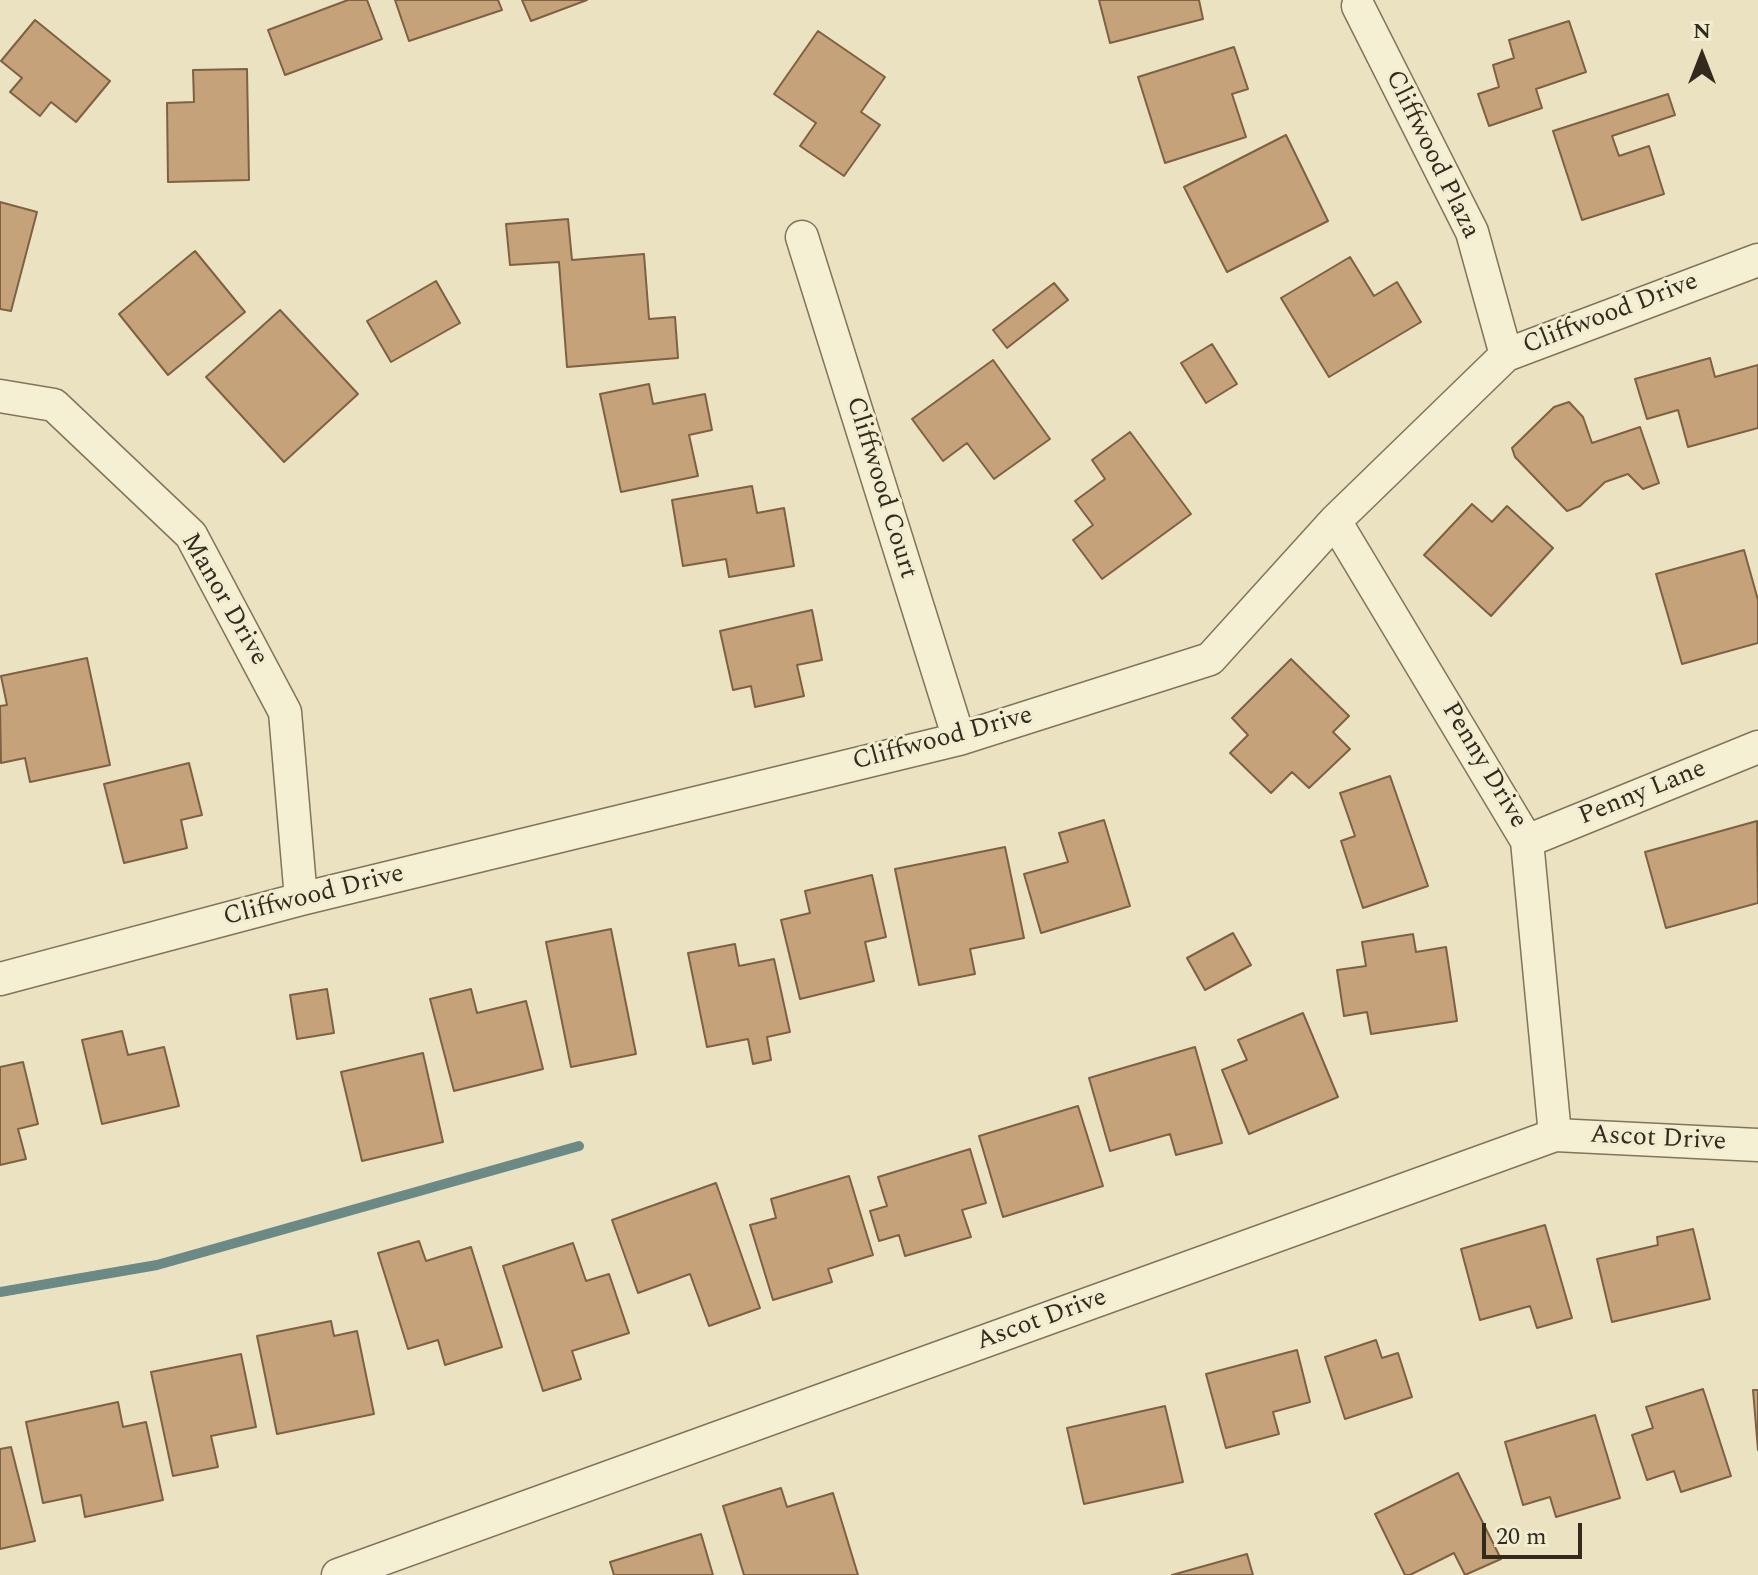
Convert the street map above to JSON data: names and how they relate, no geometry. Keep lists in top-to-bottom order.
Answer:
{
  "streets": {
    "street": [
      "Cliffwood Plaza",
      "Cliffwood Drive",
      "Cliffwood Court",
      "Manor Drive",
      "Penny Drive",
      "Penny Lane",
      "Ascot Drive"
    ]
  },
  "crossings": [
    ["Cliffwood Plaza", "Cliffwood Drive"],
    ["Cliffwood Drive", "Cliffwood Court"],
    ["Cliffwood Drive", "Manor Drive"],
    ["Cliffwood Drive", "Penny Drive"],
    ["Penny Drive", "Penny Lane"],
    ["Penny Drive", "Ascot Drive"]
  ],
  "scale_bar": "20 m",
  "north": "top"
}
